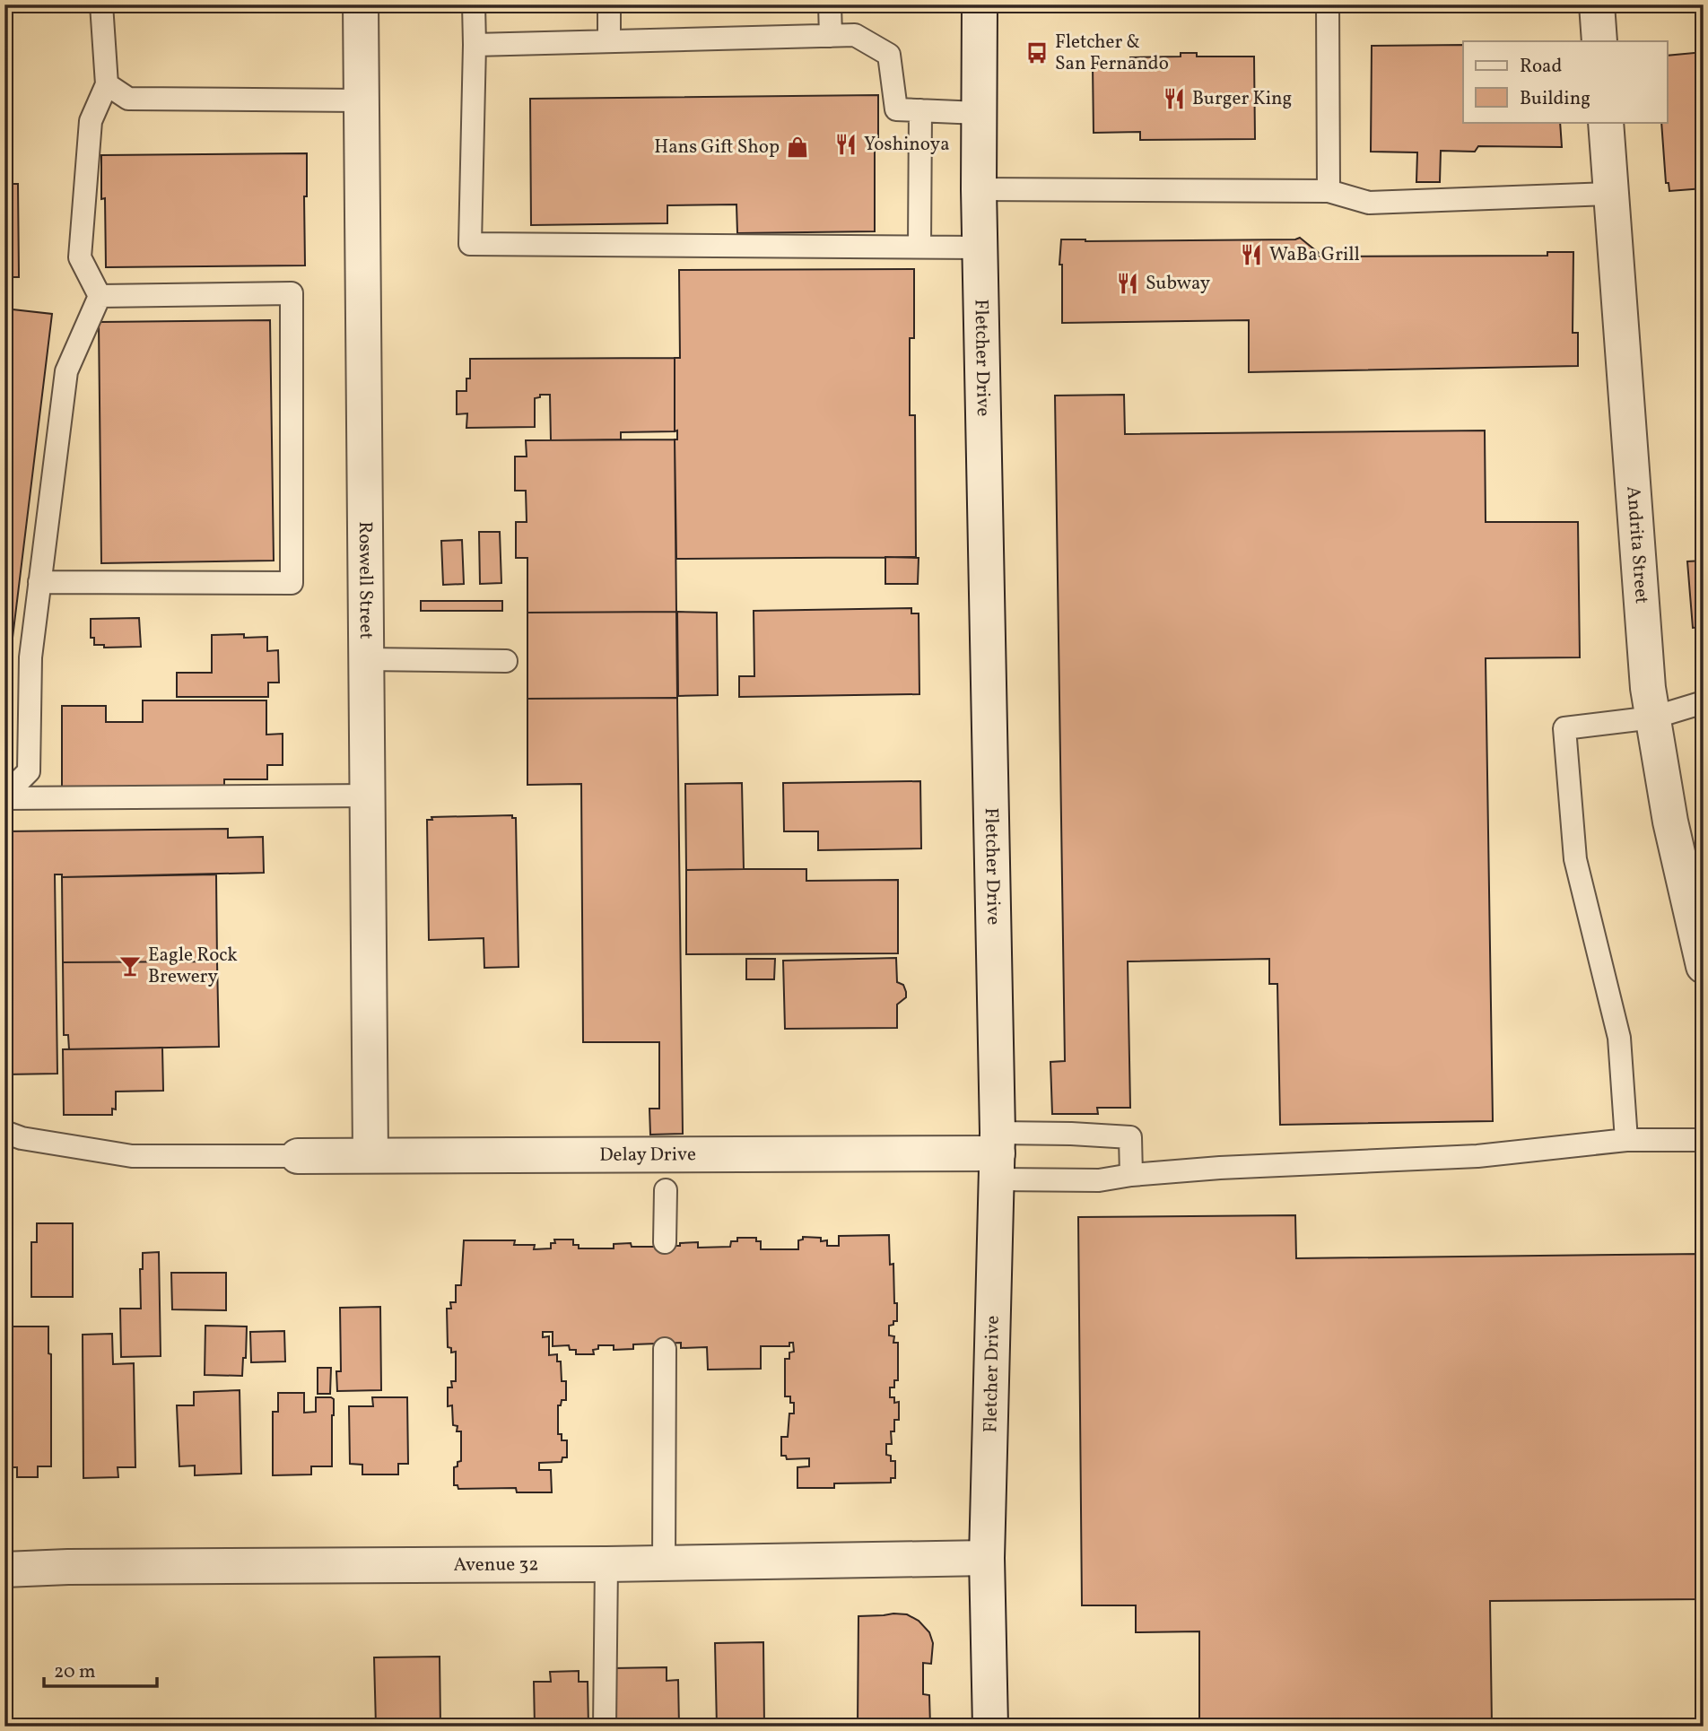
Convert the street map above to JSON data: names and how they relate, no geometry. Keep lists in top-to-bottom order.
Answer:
{
  "streets": {
    "street": [
      "Fletcher Drive",
      "Andrita Street",
      "Roswell Street",
      "Delay Drive",
      "Avenue 32"
    ]
  },
  "crossings": [
    ["Fletcher Drive", "Delay Drive"],
    ["Fletcher Drive", "Avenue 32"],
    ["Roswell Street", "Delay Drive"]
  ],
  "places": {
    "bus stop": ["Fletcher & San Fernando"],
    "restaurant": [
      "Burger King",
      "Yoshinoya",
      "WaBa Grill",
      "Subway"
    ],
    "shop": ["Hans Gift Shop"],
    "bar": ["Eagle Rock Brewery"]
  },
  "legend": ["Road", "Building"],
  "scale_bar": "20 m"
}
